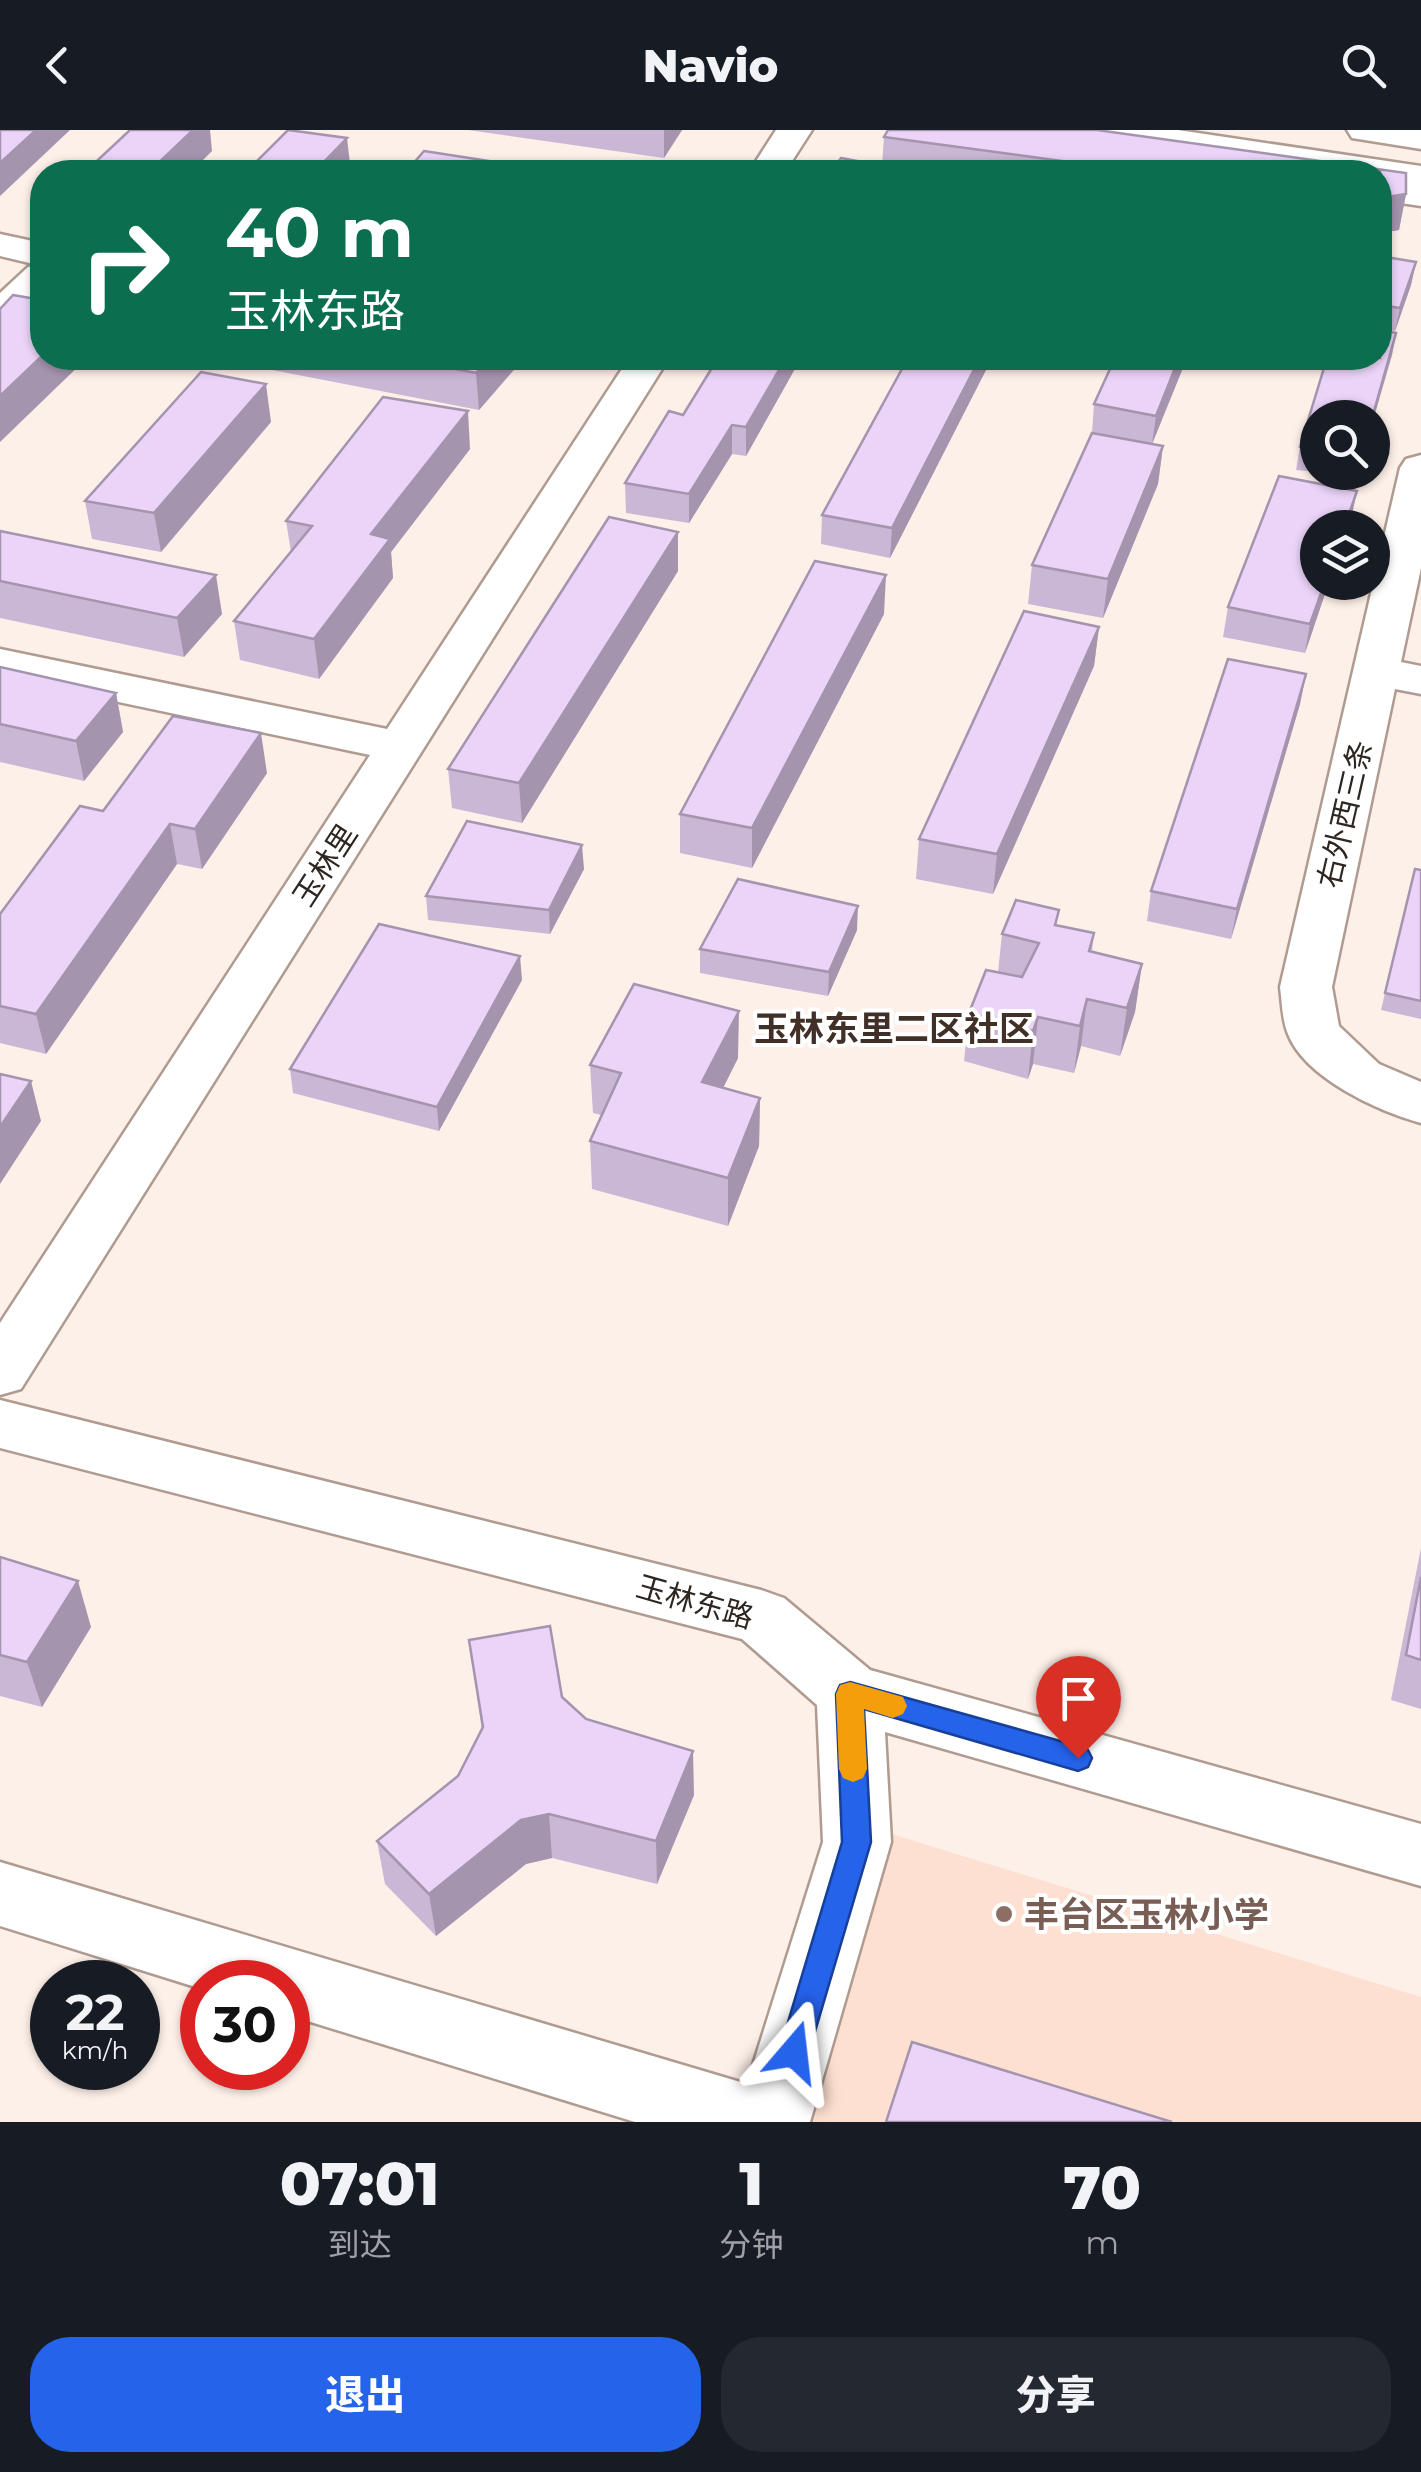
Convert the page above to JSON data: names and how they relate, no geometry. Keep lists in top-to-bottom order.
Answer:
{
  "streets": {
    "street": ["右外西三条", "玉林里", "玉林东路"]
  },
  "districts": ["玉林东里二区社区"],
  "places": ["丰台区玉林小学"],
  "page": {
    "header": "Navio",
    "turn": ["40 m", "玉林东路"],
    "speed": "22 km/h",
    "limit": "30",
    "eta": [
      "07:01",
      "到达",
      "1",
      "分钟",
      "70",
      "m"
    ],
    "buttons": ["退出", "分享"]
  }
}
